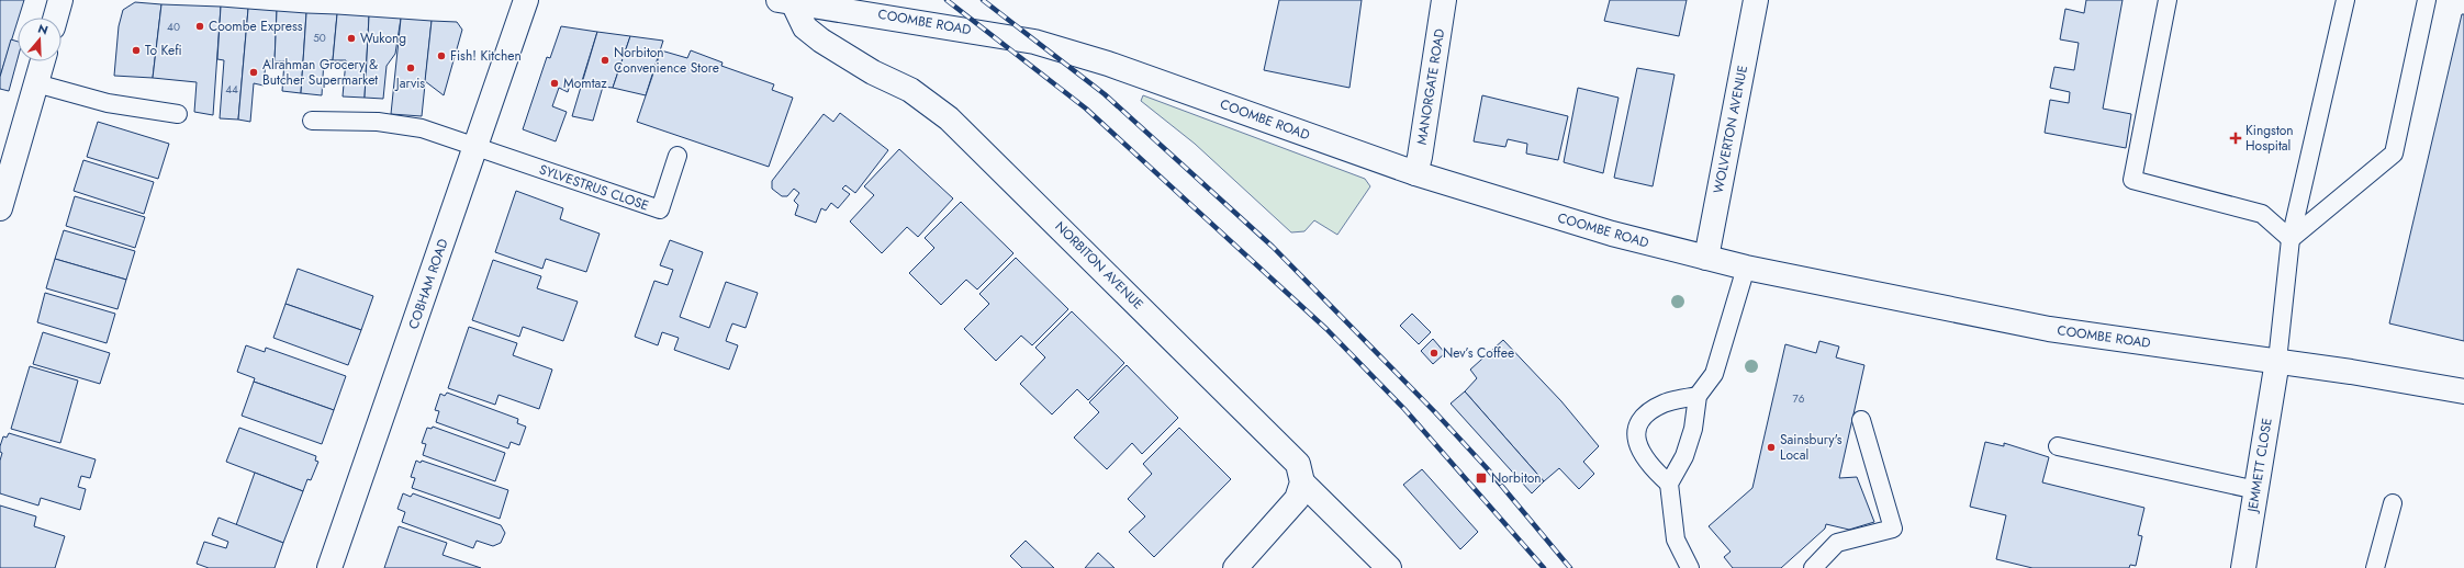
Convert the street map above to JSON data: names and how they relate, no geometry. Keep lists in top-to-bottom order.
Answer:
{
  "streets": {
    "street": [
      "COOMBE ROAD",
      "MANORGATE ROAD",
      "WOLVERTON AVENUE",
      "NORBITON AVENUE",
      "COBHAM ROAD",
      "JEMMETT CLOSE"
    ],
    "lane": ["SYLVESTRUS CLOSE"]
  },
  "crossings": [
    ["COOMBE ROAD", "MANORGATE ROAD"],
    ["COOMBE ROAD", "WOLVERTON AVENUE"],
    ["COOMBE ROAD", "NORBITON AVENUE"],
    ["COOMBE ROAD", "JEMMETT CLOSE"],
    ["SYLVESTRUS CLOSE", "COBHAM ROAD"]
  ],
  "places": {
    "other": [
      "Coombe Express",
      "Wukong",
      "To Kefi",
      "Fish! Kitchen",
      "Norbiton Convenience Store",
      "Jarvis",
      "Alrahman Grocery & Butcher Supermarket",
      "Momtaz",
      "Nev’s Coffee",
      "Sainsbury's Local"
    ],
    "health": ["Kingston Hospital"],
    "transit": ["Norbiton"]
  },
  "house_numbers": [
    "40",
    "50",
    "44",
    "76"
  ],
  "north": "top"
}
